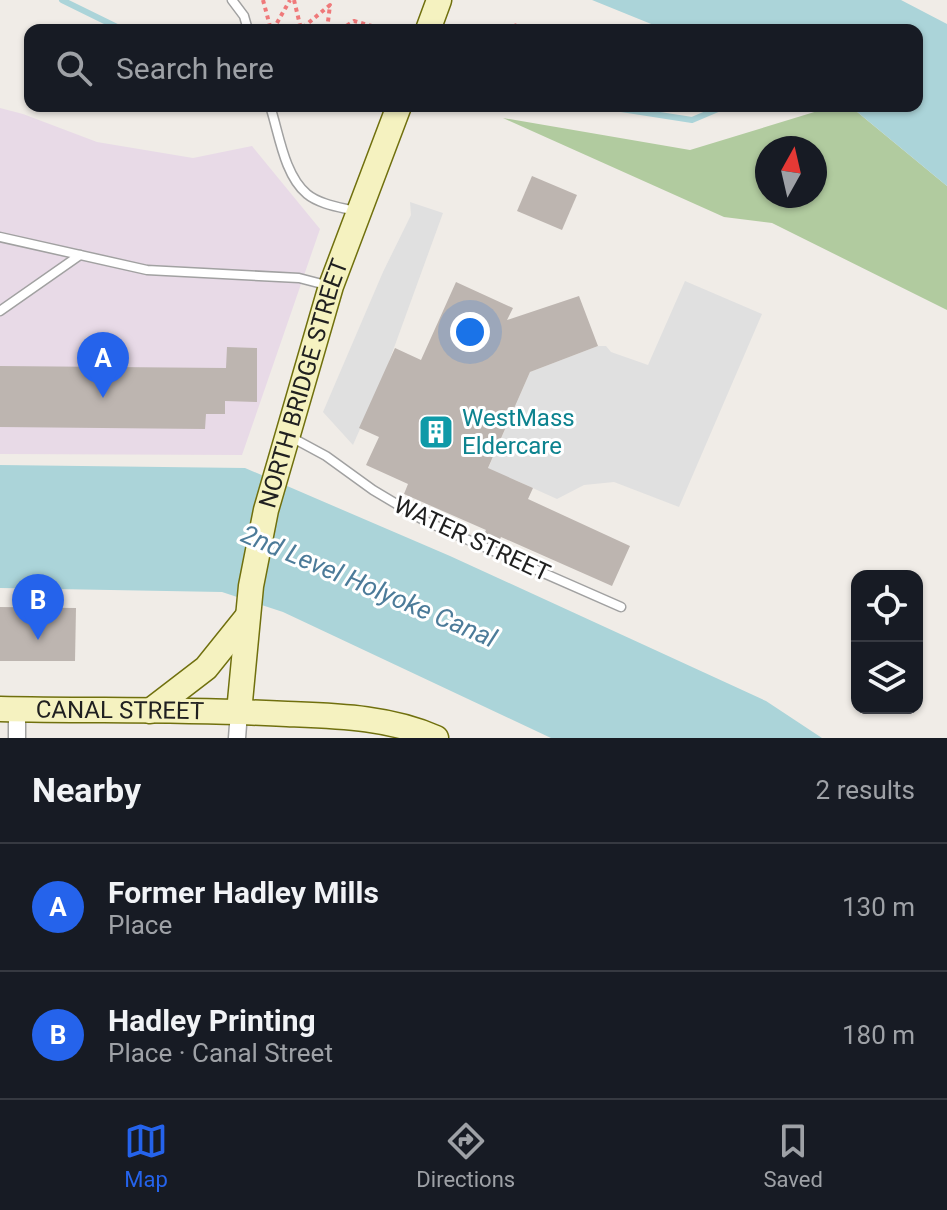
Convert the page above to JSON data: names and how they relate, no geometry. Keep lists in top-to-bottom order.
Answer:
{
  "streets": {
    "main road": ["NORTH BRIDGE STREET", "CANAL STREET"],
    "lane": ["WATER STREET"]
  },
  "crossings": [
    ["NORTH BRIDGE STREET", "WATER STREET"],
    ["NORTH BRIDGE STREET", "CANAL STREET"]
  ],
  "water": ["2nd Level Holyoke Canal"],
  "places": {
    "building": ["WestMass Eldercare"]
  },
  "north": "top",
  "page": {
    "search": "Search here",
    "pins": ["A", "B"],
    "heading": ["Nearby", "2 results"],
    "list": [
      {
        "mark": "A",
        "name": "Former Hadley Mills",
        "note": "Place",
        "value": "130 m"
      },
      {
        "mark": "B",
        "name": "Hadley Printing",
        "note": "Place · Canal Street",
        "value": "180 m"
      }
    ],
    "nav": ["Map", "Directions", "Saved"]
  }
}
